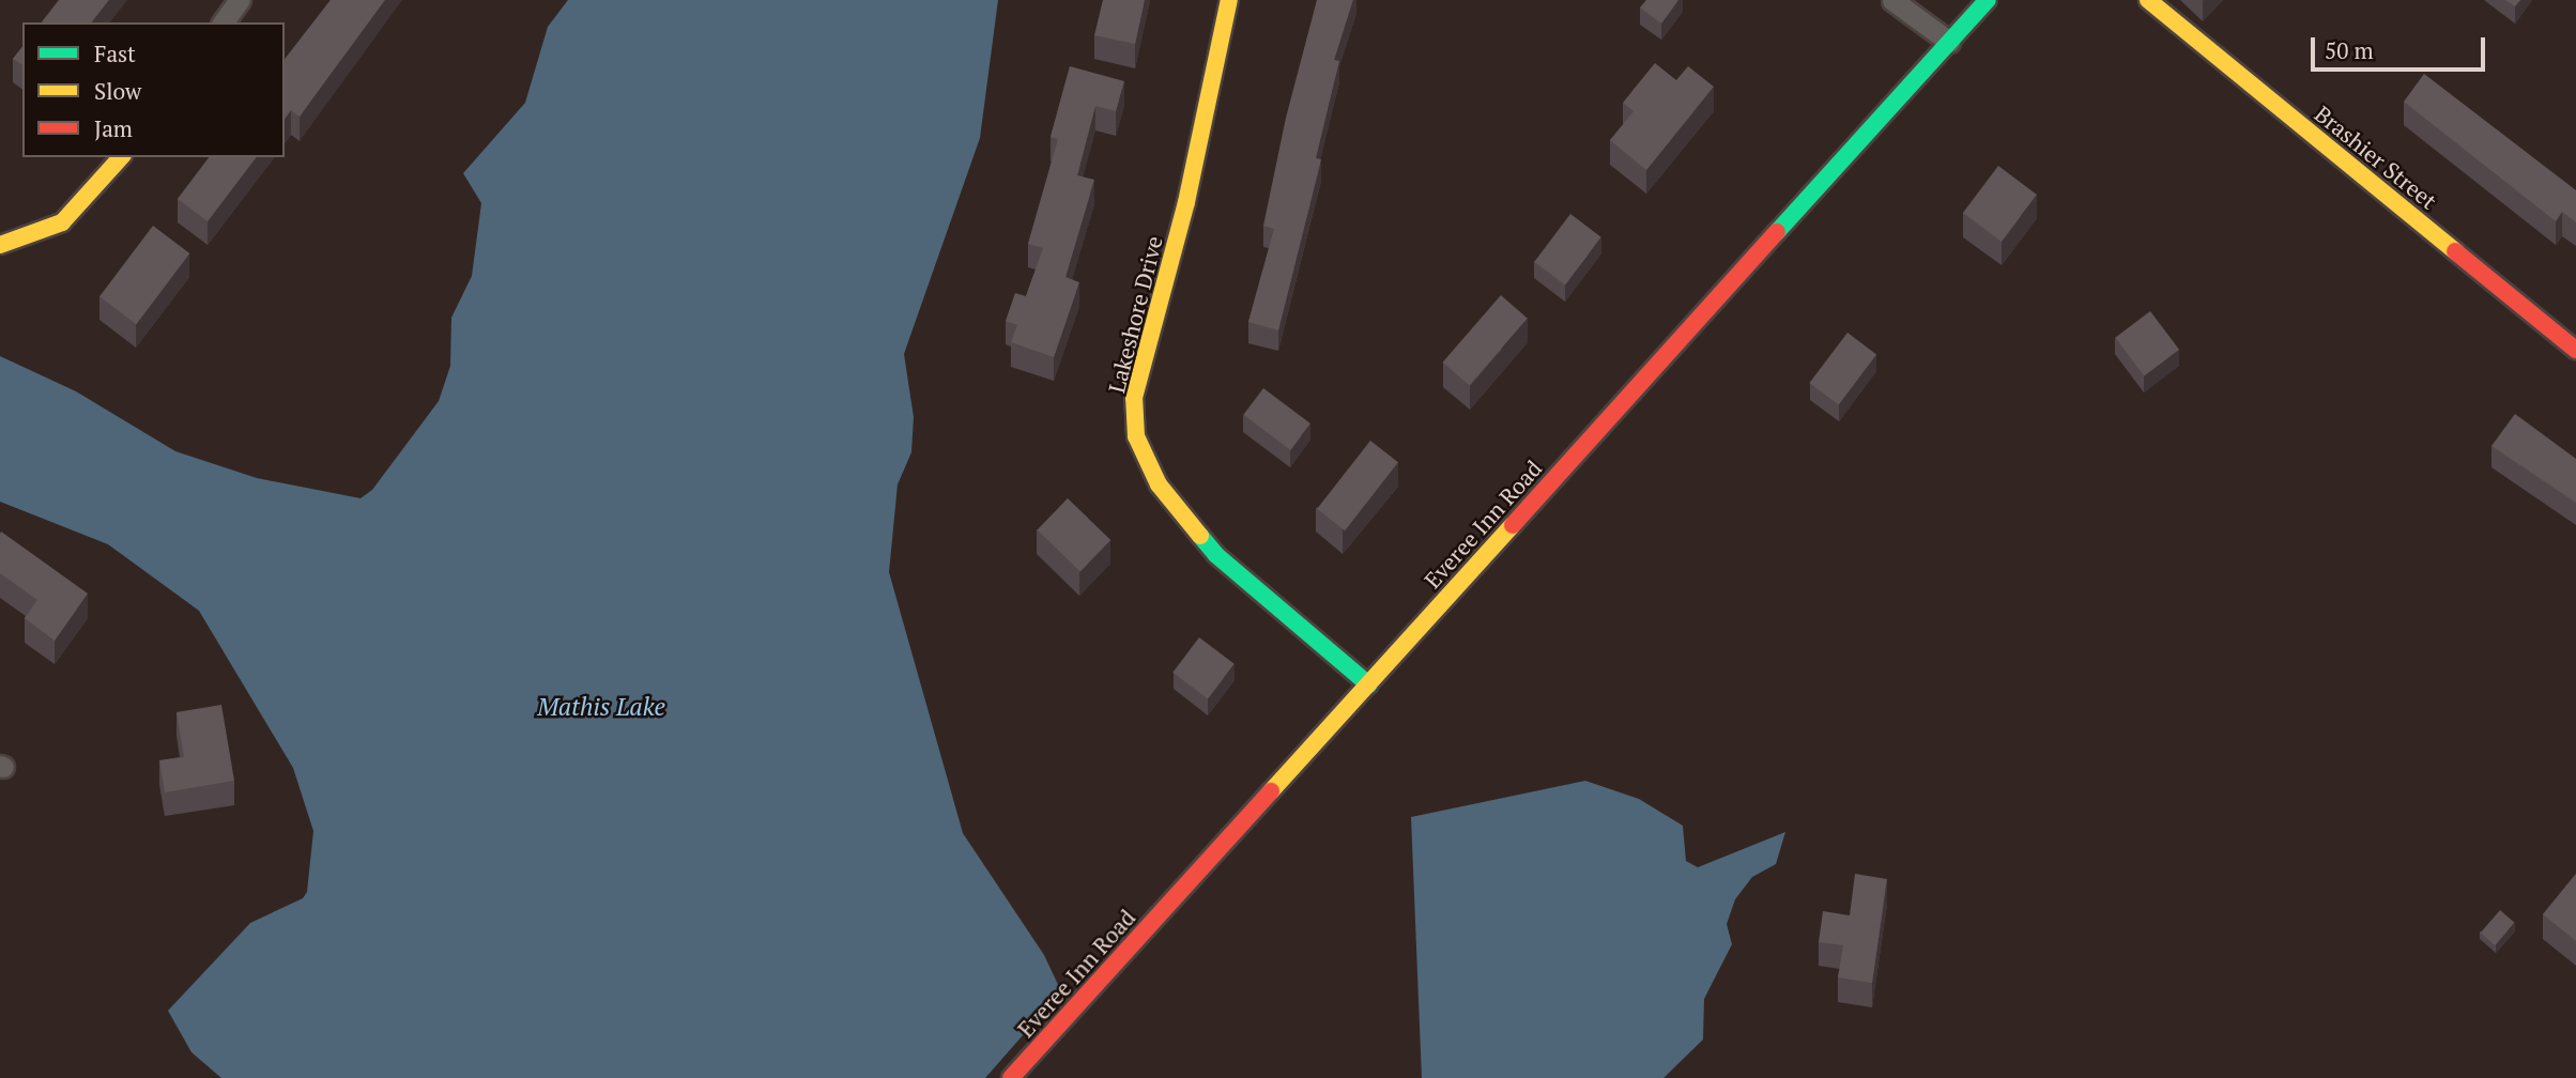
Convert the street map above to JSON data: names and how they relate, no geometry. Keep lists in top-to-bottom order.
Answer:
{
  "streets": {
    "street": ["Brashier Street", "Lakeshore Drive", "Everee Inn Road"]
  },
  "crossings": [
    ["Lakeshore Drive", "Everee Inn Road"]
  ],
  "water": ["Mathis Lake"],
  "legend": ["Fast", "Slow", "Jam"],
  "scale_bar": "50 m"
}
